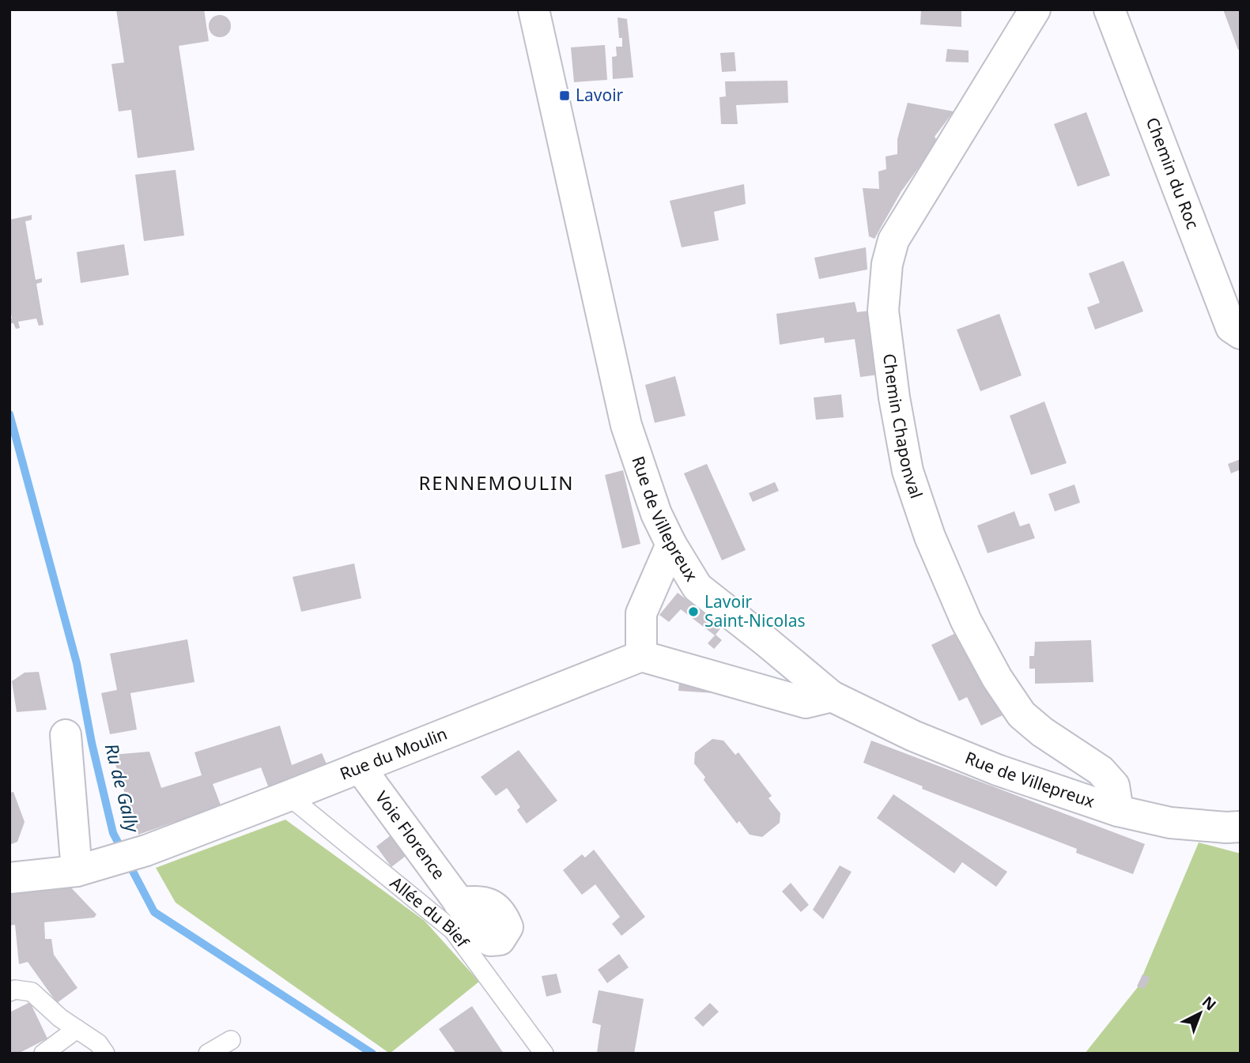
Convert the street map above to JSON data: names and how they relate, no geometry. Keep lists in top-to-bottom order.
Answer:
{
  "streets": {
    "street": [
      "Chemin du Roc",
      "Chemin Chaponval",
      "Rue de Villepreux",
      "Rue du Moulin",
      "Voie Florence"
    ],
    "lane": ["Allée du Bief"]
  },
  "crossings": [
    ["Chemin Chaponval", "Rue de Villepreux"],
    ["Rue du Moulin", "Voie Florence"],
    ["Rue du Moulin", "Allée du Bief"]
  ],
  "districts": ["RENNEMOULIN"],
  "water": ["Ru de Gally"],
  "places": {
    "transit": ["Lavoir"],
    "other": ["Lavoir Saint-Nicolas"]
  },
  "north": "top right"
}
